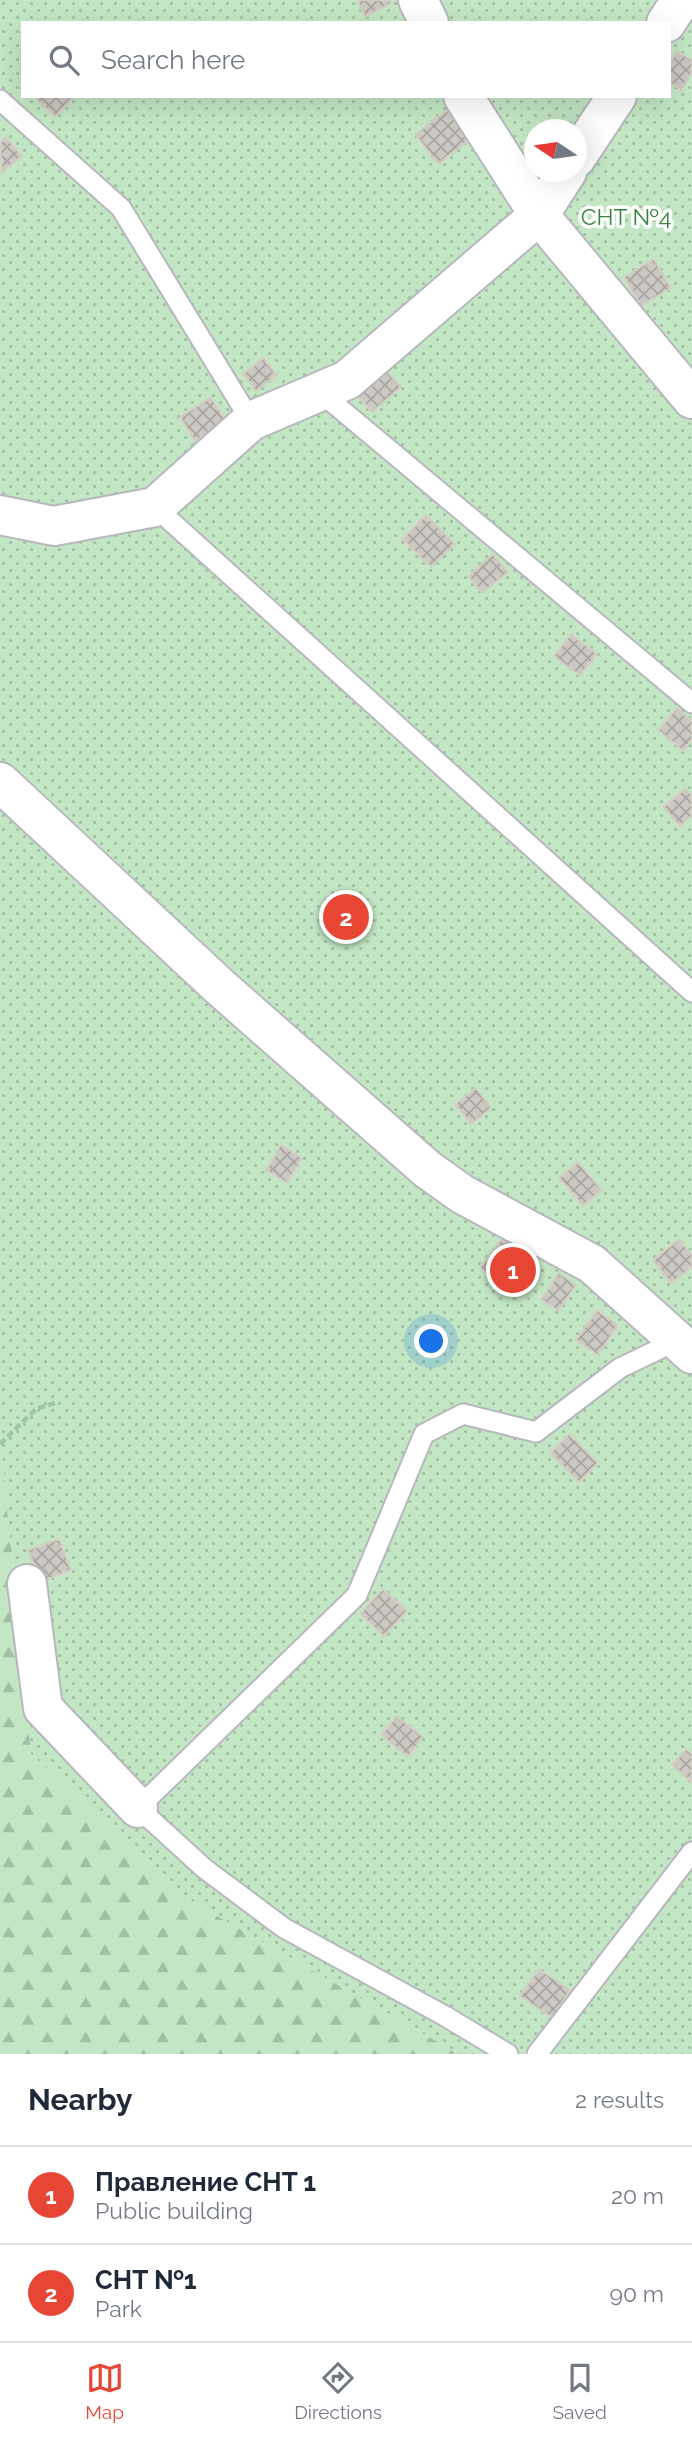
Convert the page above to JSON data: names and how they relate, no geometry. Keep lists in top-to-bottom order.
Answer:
{
  "parks": ["СНТ №4"],
  "north": "left",
  "page": {
    "search": "Search here",
    "pins": ["2", "1"],
    "heading": ["Nearby", "2 results"],
    "list": [
      {
        "mark": "1",
        "name": "Правление СНТ 1",
        "note": "Public building",
        "value": "20 m"
      },
      {
        "mark": "2",
        "name": "СНТ №1",
        "note": "Park",
        "value": "90 m"
      }
    ],
    "nav": ["Map", "Directions", "Saved"]
  }
}
